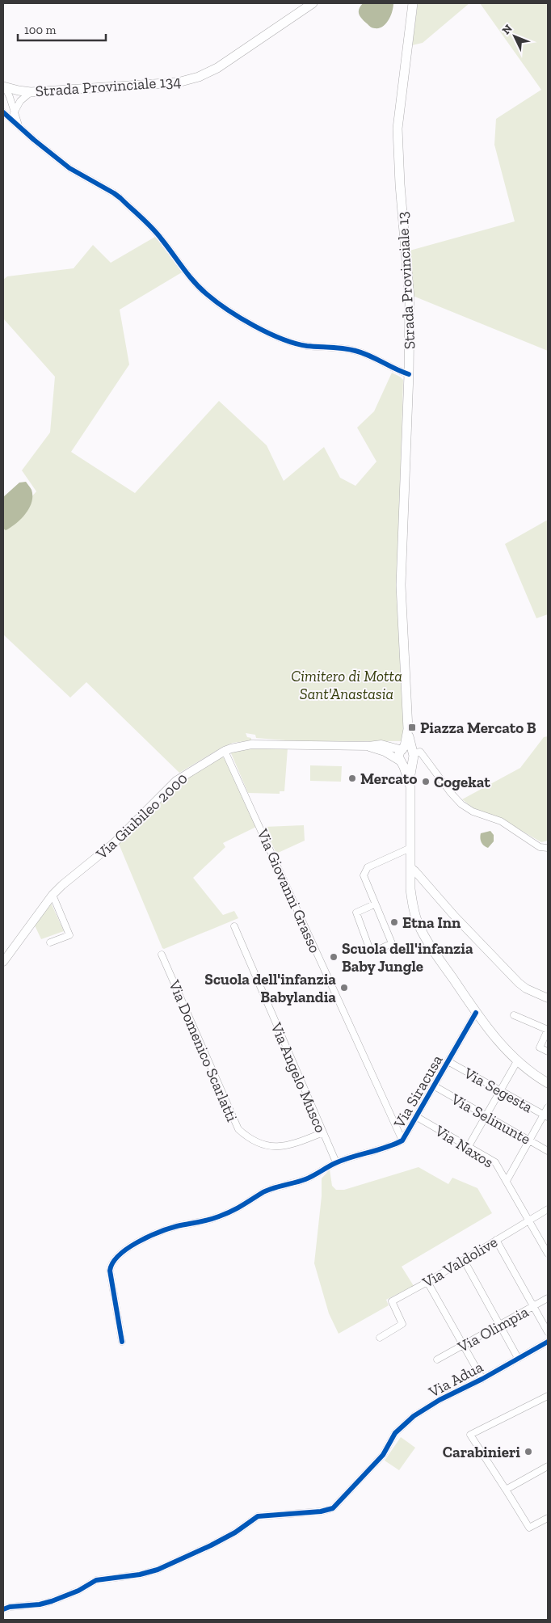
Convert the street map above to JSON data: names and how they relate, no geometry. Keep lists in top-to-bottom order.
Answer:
{
  "streets": {
    "main road": ["Strada Provinciale 134", "Strada Provinciale 13"],
    "street": [
      "Via Giubileo 2000",
      "Via Giovanni Grasso",
      "Via Domenico Scarlatti",
      "Via Angelo Musco",
      "Via Segesta",
      "Via Siracusa",
      "Via Selinunte",
      "Via Naxos",
      "Via Valdolive",
      "Via Olimpia",
      "Via Adua"
    ]
  },
  "crossings": [
    ["Strada Provinciale 13", "Via Giubileo 2000"],
    ["Via Giubileo 2000", "Via Giovanni Grasso"],
    ["Via Giovanni Grasso", "Via Siracusa"],
    ["Via Domenico Scarlatti", "Via Angelo Musco"],
    ["Via Angelo Musco", "Via Siracusa"],
    ["Via Segesta", "Via Siracusa"],
    ["Via Siracusa", "Via Selinunte"],
    ["Via Siracusa", "Via Naxos"],
    ["Via Naxos", "Via Valdolive"]
  ],
  "parks": ["Cimitero di Motta Sant'Anastasia"],
  "places": {
    "transit": ["Piazza Mercato B"],
    "other": [
      "Mercato",
      "Cogekat",
      "Etna Inn",
      "Scuola dell'infanzia Baby Jungle",
      "Scuola dell'infanzia Babylandia",
      "Carabinieri"
    ]
  },
  "scale_bar": "100 m",
  "north": "top left"
}
